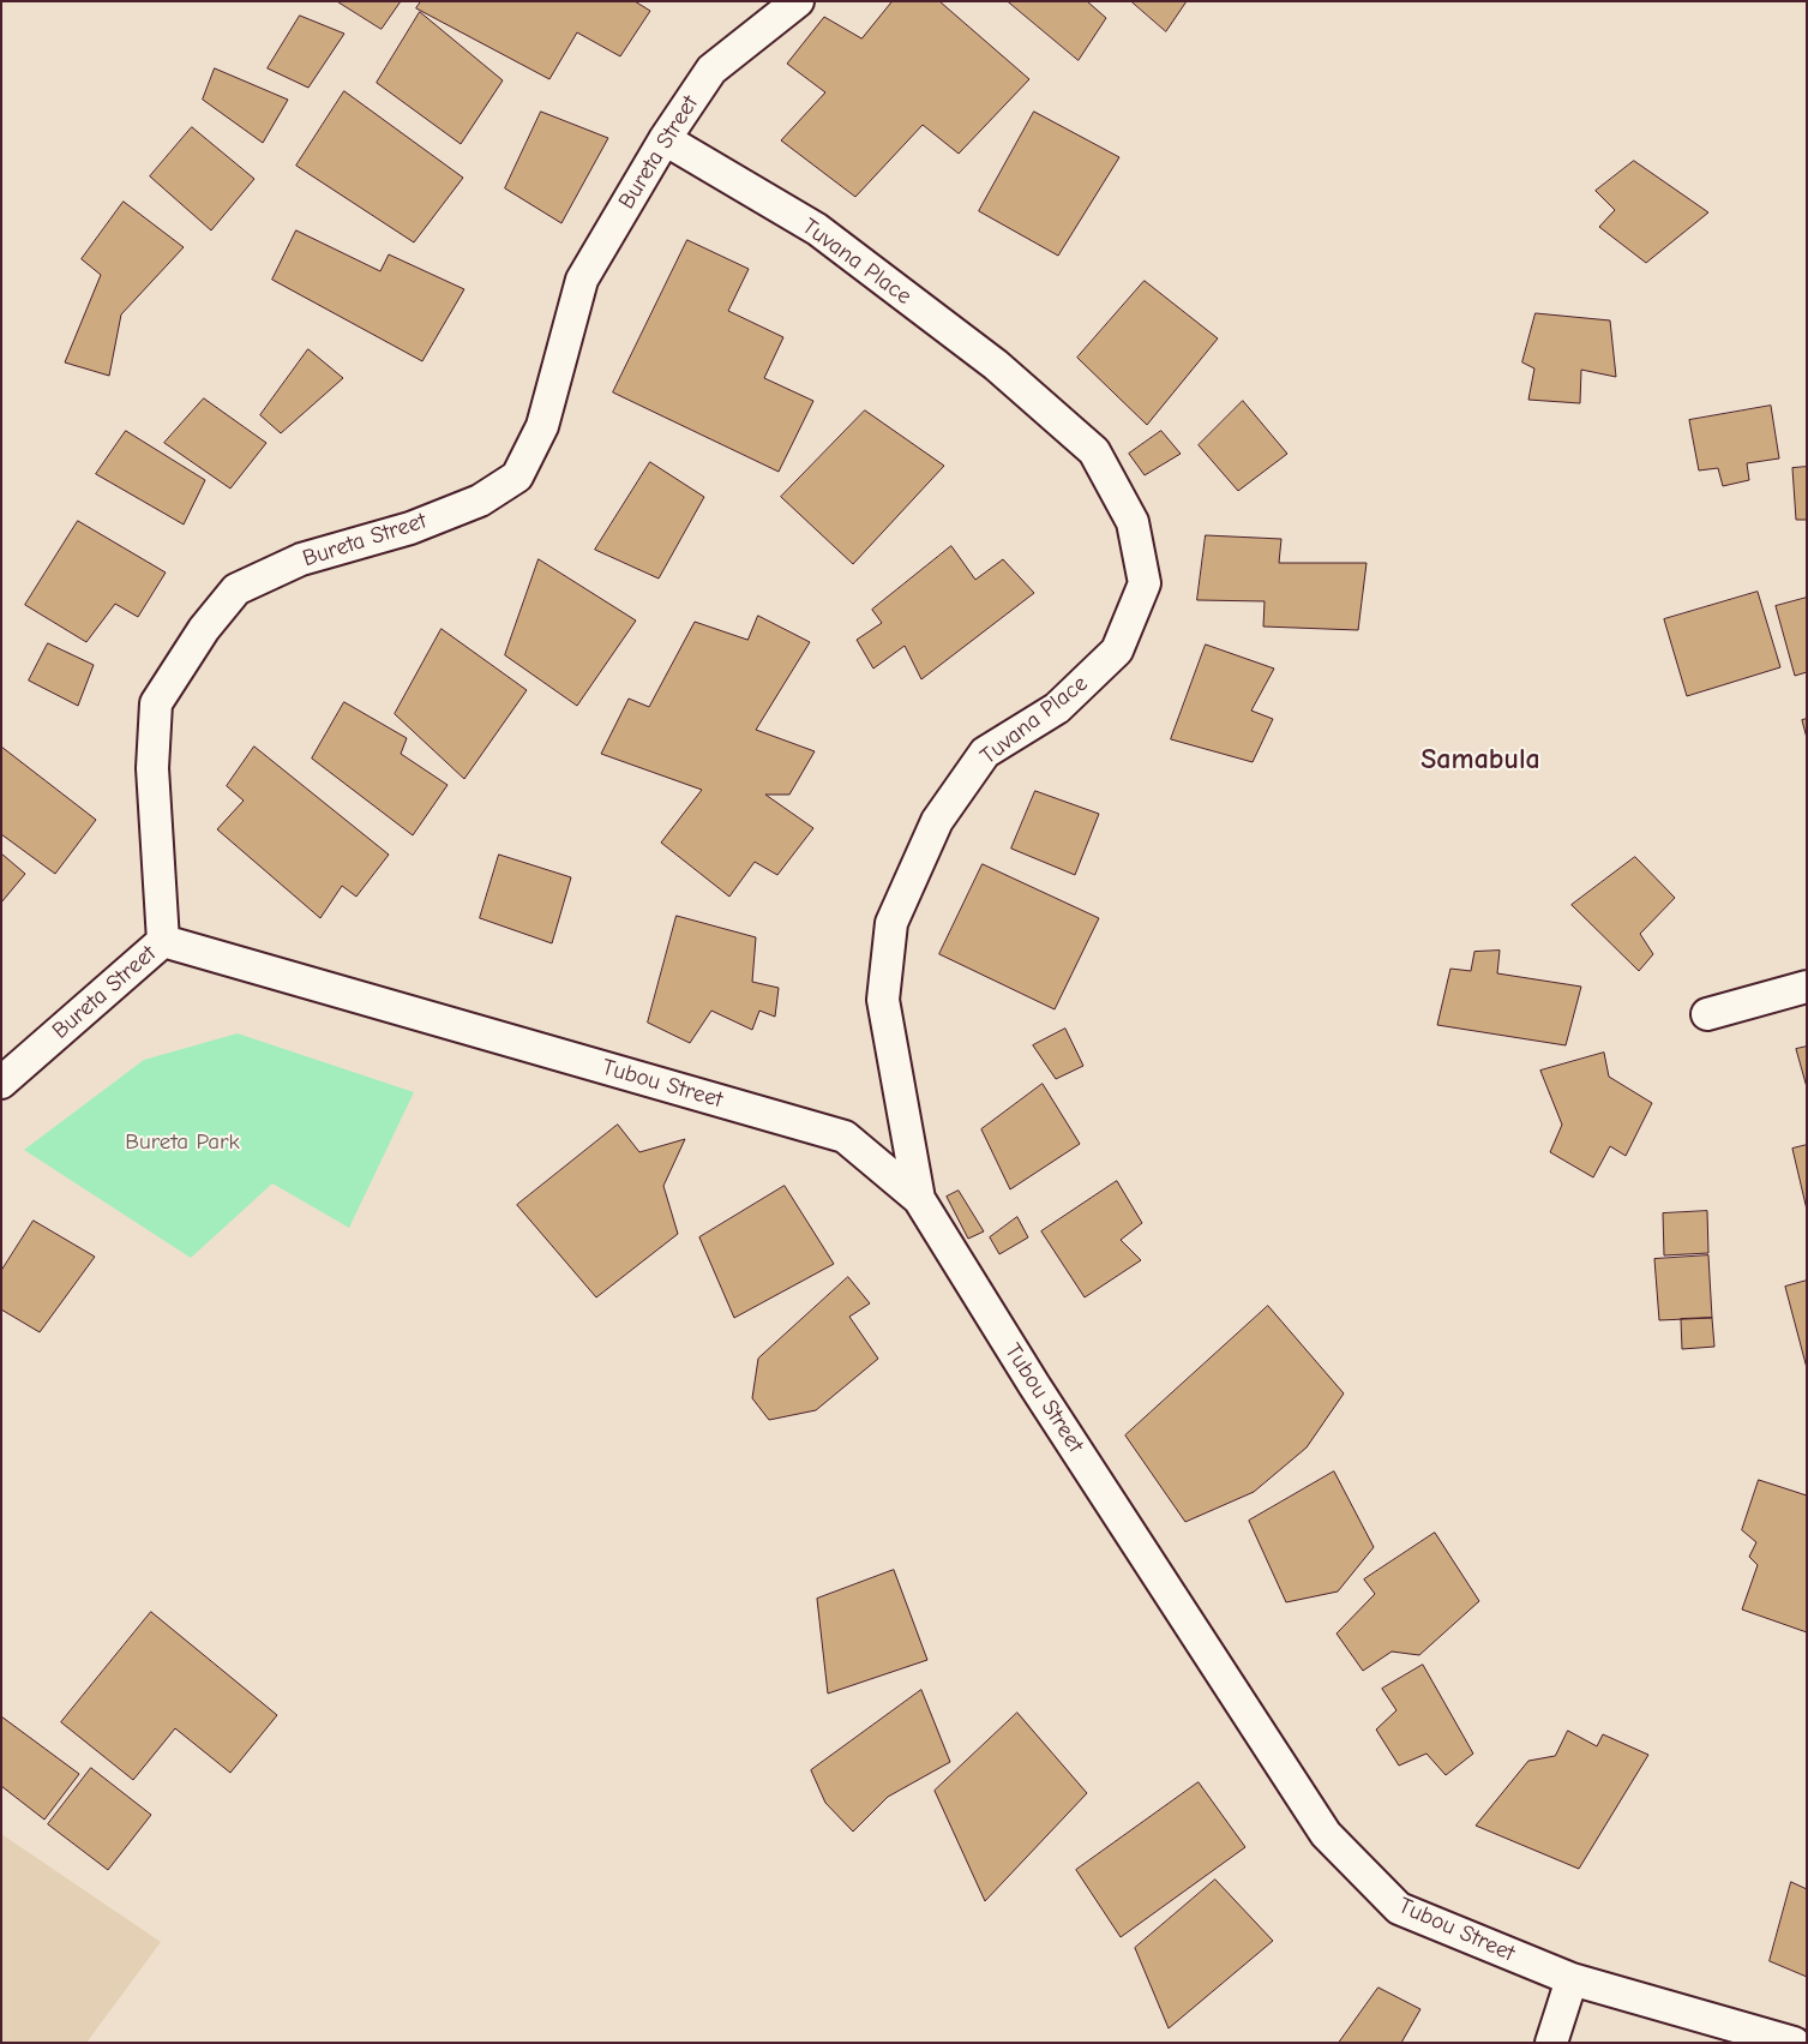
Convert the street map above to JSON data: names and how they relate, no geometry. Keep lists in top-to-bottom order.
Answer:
{
  "streets": {
    "street": ["Bureta Street", "Tuvana Place", "Tubou Street"]
  },
  "crossings": [
    ["Bureta Street", "Tuvana Place"],
    ["Bureta Street", "Tubou Street"],
    ["Tuvana Place", "Tubou Street"]
  ],
  "districts": ["Samabula"],
  "parks": ["Bureta Park"]
}
